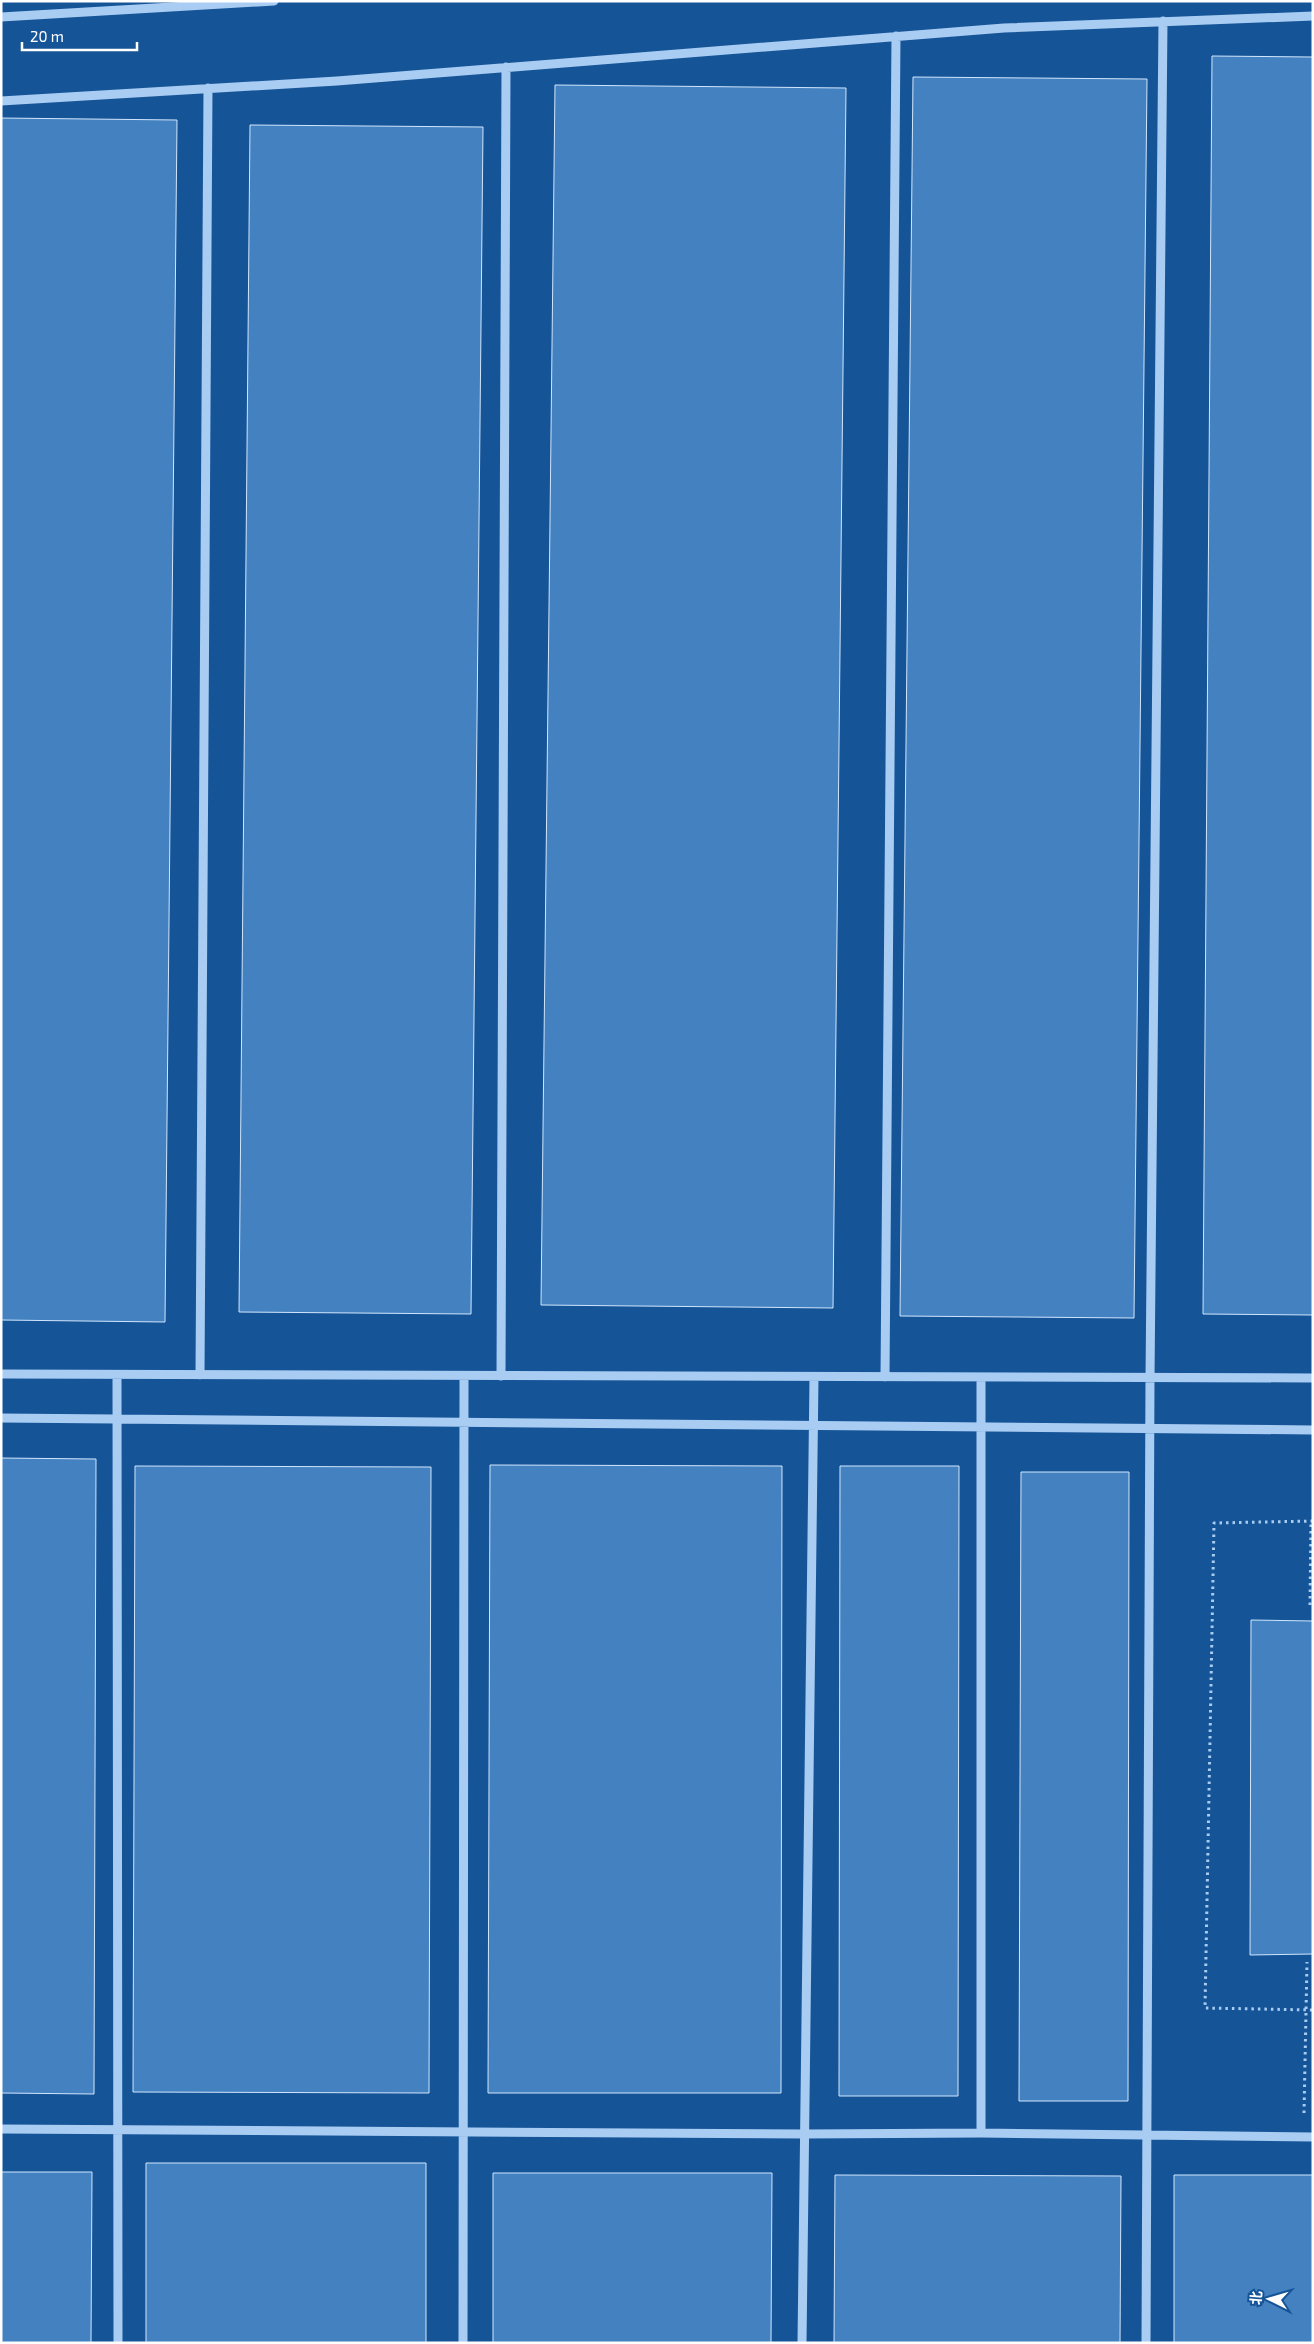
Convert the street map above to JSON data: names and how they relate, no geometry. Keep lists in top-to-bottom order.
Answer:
{
  "scale_bar": "20 m",
  "north": "left"
}
